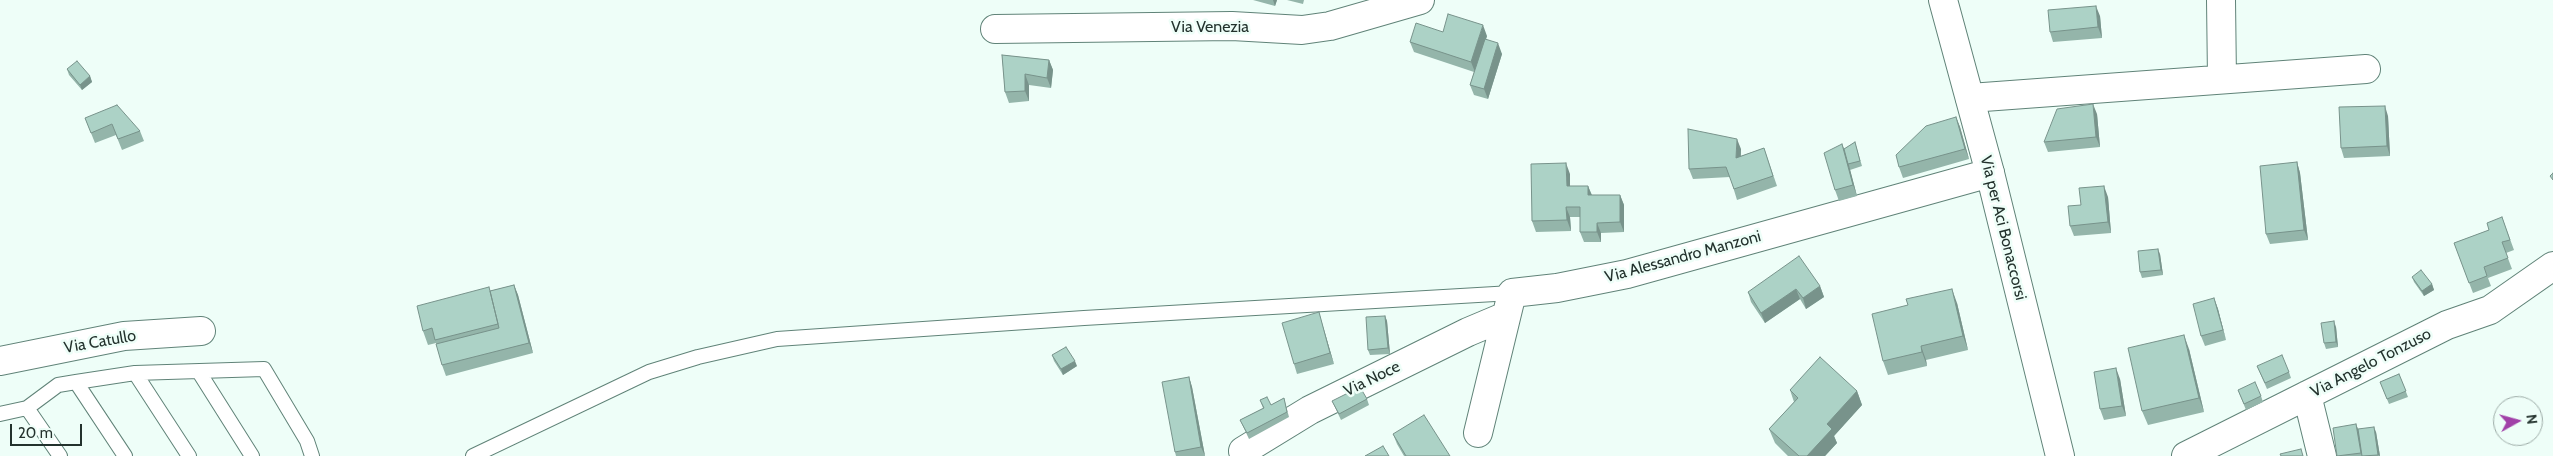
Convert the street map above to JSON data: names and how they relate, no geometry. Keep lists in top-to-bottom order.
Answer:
{
  "streets": {
    "street": [
      "Via Venezia",
      "Via per Aci Bonaccorsi",
      "Via Alessandro Manzoni",
      "Via Catullo",
      "Via Angelo Tonzuso",
      "Via Noce"
    ]
  },
  "crossings": [
    ["Via per Aci Bonaccorsi", "Via Alessandro Manzoni"],
    ["Via Alessandro Manzoni", "Via Noce"]
  ],
  "scale_bar": "20 m",
  "north": "right"
}
